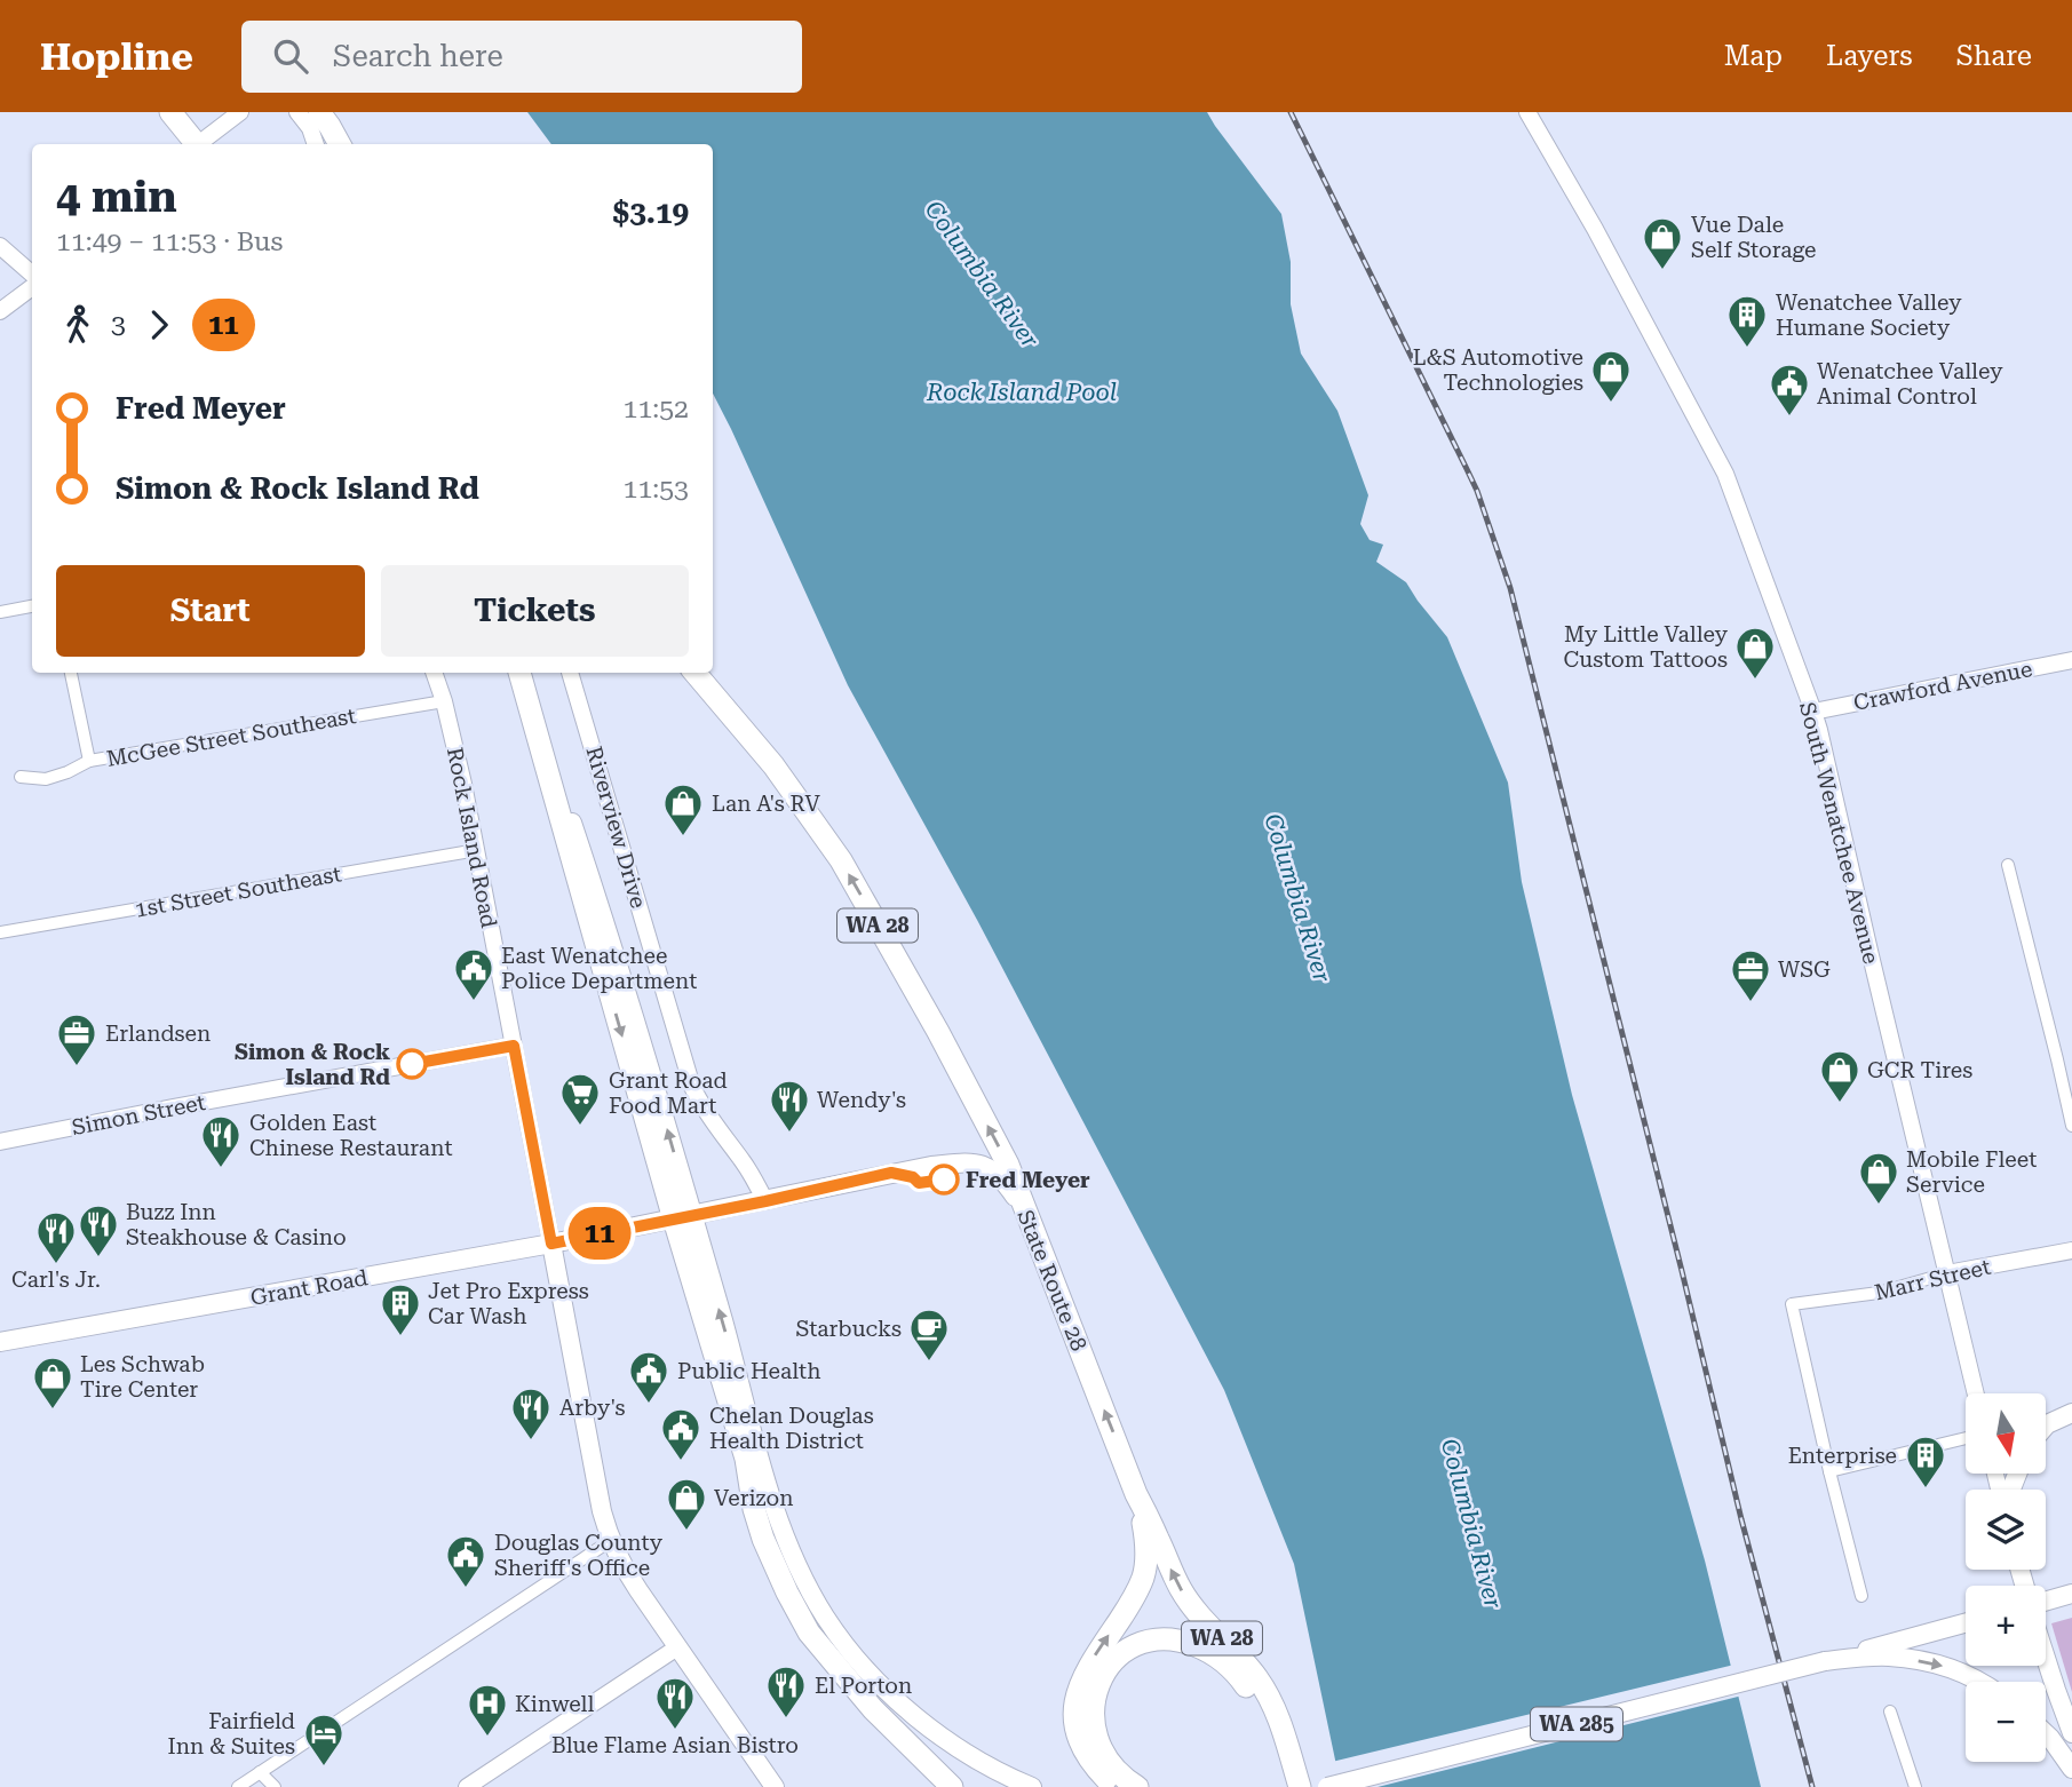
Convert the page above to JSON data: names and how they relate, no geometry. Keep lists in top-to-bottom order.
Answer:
{
  "streets": {
    "highway": ["WA 28", "State Route 28"],
    "main road": [
      "Crawford Avenue",
      "Riverview Drive",
      "South Wenatchee Avenue",
      "Rock Island Road",
      "Simon Street",
      "Marr Street",
      "Grant Road",
      "WA 285"
    ],
    "street": ["McGee Street Southeast", "1st Street Southeast"]
  },
  "crossings": [
    ["Crawford Avenue", "South Wenatchee Avenue"],
    ["McGee Street Southeast", "Rock Island Road"],
    ["Riverview Drive", "Grant Road"],
    ["South Wenatchee Avenue", "Marr Street"],
    ["Rock Island Road", "1st Street Southeast"],
    ["Rock Island Road", "Simon Street"],
    ["Rock Island Road", "Grant Road"],
    ["State Route 28", "Grant Road"]
  ],
  "one_way": ["State Route 28"],
  "water": ["Columbia River", "Rock Island Pool"],
  "places": {
    "shop": [
      "Vue Dale Self Storage",
      "L&S Automotive Technologies",
      "My Little Valley Custom Tattoos",
      "Lan A's RV",
      "GCR Tires",
      "Mobile Fleet Service",
      "Les Schwab Tire Center",
      "Verizon"
    ],
    "building": ["Wenatchee Valley Humane Society", "Jet Pro Express Car Wash", "Enterprise"],
    "public building": [
      "Wenatchee Valley Animal Control",
      "East Wenatchee Police Department",
      "Public Health",
      "Chelan Douglas Health District",
      "Douglas County Sheriff's Office"
    ],
    "office": ["WSG", "Erlandsen"],
    "other": ["Simon & Rock Island Rd", "Fred Meyer"],
    "supermarket": ["Grant Road Food Mart"],
    "restaurant": [
      "Wendy's",
      "Golden East Chinese Restaurant",
      "Buzz Inn Steakhouse & Casino",
      "Carl's Jr.",
      "Arby's",
      "El Porton",
      "Blue Flame Asian Bistro"
    ],
    "cafe": ["Starbucks"],
    "hospital": ["Kinwell"],
    "hotel": ["Fairfield Inn & Suites"]
  },
  "lines": ["bus line 11"],
  "north": "bottom",
  "page": {
    "header": "Hopline",
    "search": "Search here",
    "nav": ["Map", "Layers", "Share"],
    "on_map": "11",
    "heading": ["4 min", "11:49 – 11:53 · Bus", "$3.19"],
    "legs": ["3", "11"],
    "list": [
      {
        "name": "Fred Meyer",
        "value": "11:52"
      },
      {
        "name": "Simon & Rock Island Rd",
        "value": "11:53"
      }
    ],
    "buttons": ["Start", "Tickets"],
    "map_buttons": ["+", "−"]
  }
}
